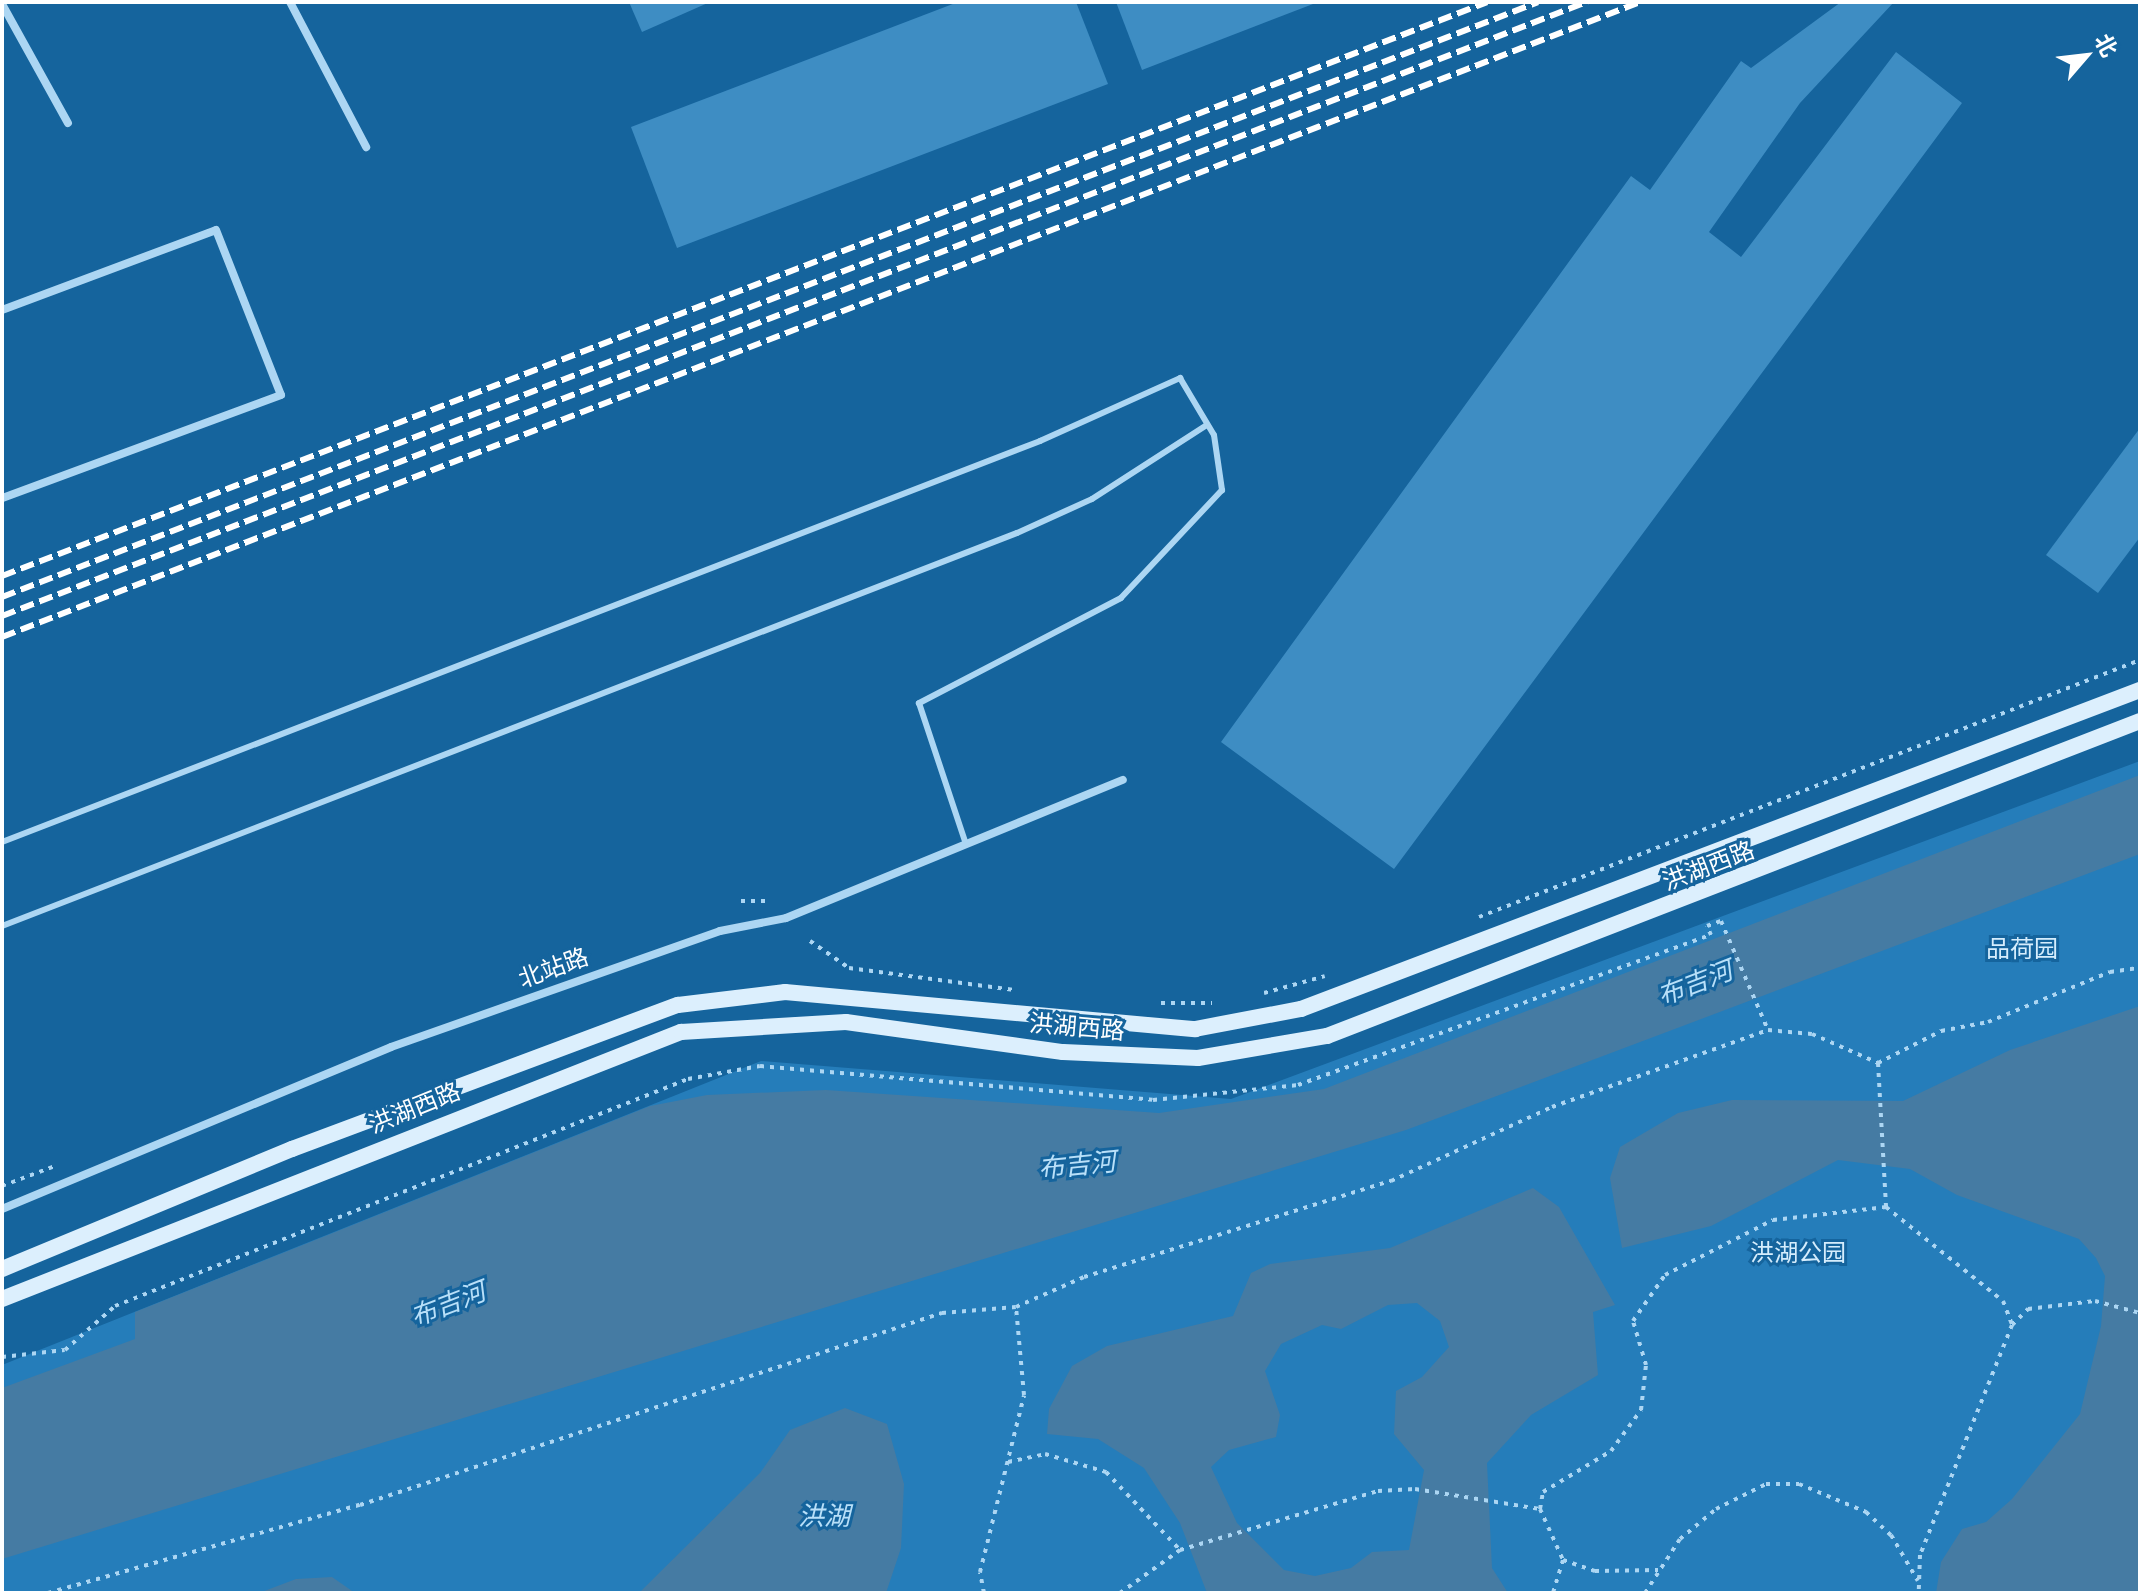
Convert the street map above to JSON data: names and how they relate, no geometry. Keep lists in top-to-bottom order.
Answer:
{
  "streets": {
    "main road": ["洪湖西路"],
    "street": ["北站路"]
  },
  "water": ["布吉河", "洪湖"],
  "parks": ["品荷园", "洪湖公园"],
  "north": "top right"
}
